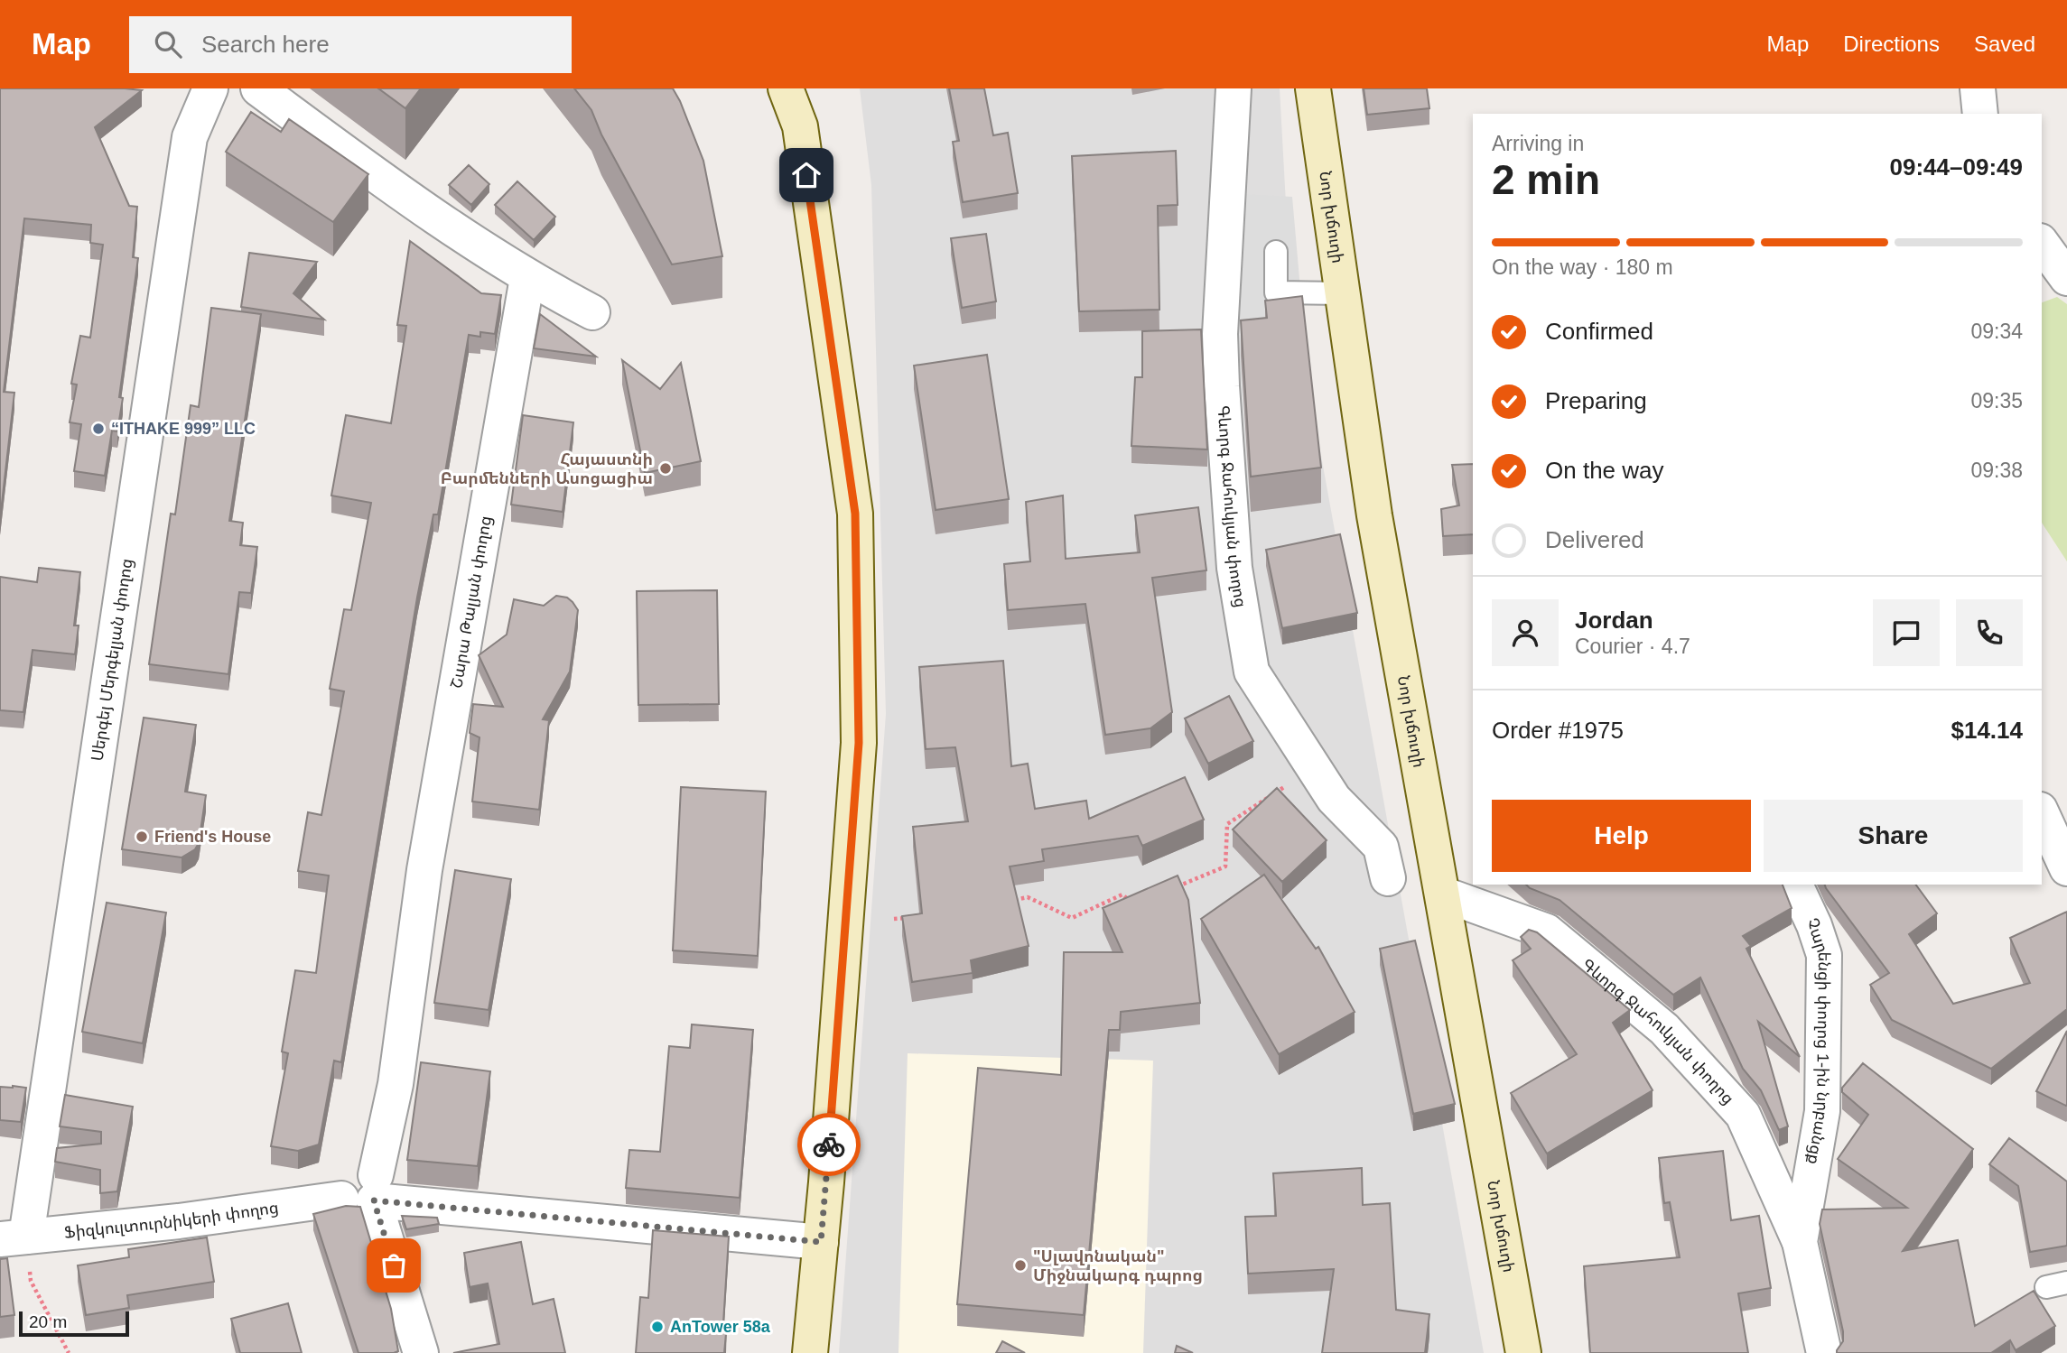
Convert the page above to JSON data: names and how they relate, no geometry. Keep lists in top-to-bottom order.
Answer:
{
  "streets": {
    "main road": ["Նոր խճուղի"],
    "street": [
      "Գևորգ Ջահուկյան փողոց",
      "Շարա Թալյան փողոց",
      "Սերգեյ Մերգելյան փողոց",
      "Չարենցի փողոց 1-ին նրբանցք",
      "Ֆիզկուլտուրնիկերի փողոց"
    ]
  },
  "crossings": [
    ["Նոր խճուղի", "Գևորգ Ջահուկյան փողոց"],
    ["Գևորգ Ջահուկյան փողոց", "Չարենցի փողոց 1-ին նրբանցք"],
    ["Շարա Թալյան փողոց", "Ֆիզկուլտուրնիկերի փողոց"],
    ["Սերգեյ Մերգելյան փողոց", "Ֆիզկուլտուրնիկերի փողոց"]
  ],
  "places": [
    "“ITHAKE 999” LLC",
    "Հայաստնի Բարմենների Ասոցացիա",
    "Friend's House",
    "\"Սլավոնական\" Միջնակարգ դպրոց",
    "AnTower 58a"
  ],
  "scale_bar": "20 m",
  "page": {
    "header": "Map",
    "search": "Search here",
    "nav": ["Map", "Directions", "Saved"],
    "heading": ["2 min", "Arriving in", "09:44–09:49"],
    "panel": [
      "Jordan",
      "Courier · 4.7",
      "Order #1975",
      "$14.14"
    ],
    "bar": "On the way · 180 m",
    "list": [
      ["Confirmed", "09:34"],
      ["Preparing", "09:35"],
      ["On the way", "09:38"],
      "Delivered"
    ],
    "buttons": ["Help", "Share"],
    "scale": "20 m"
  }
}
